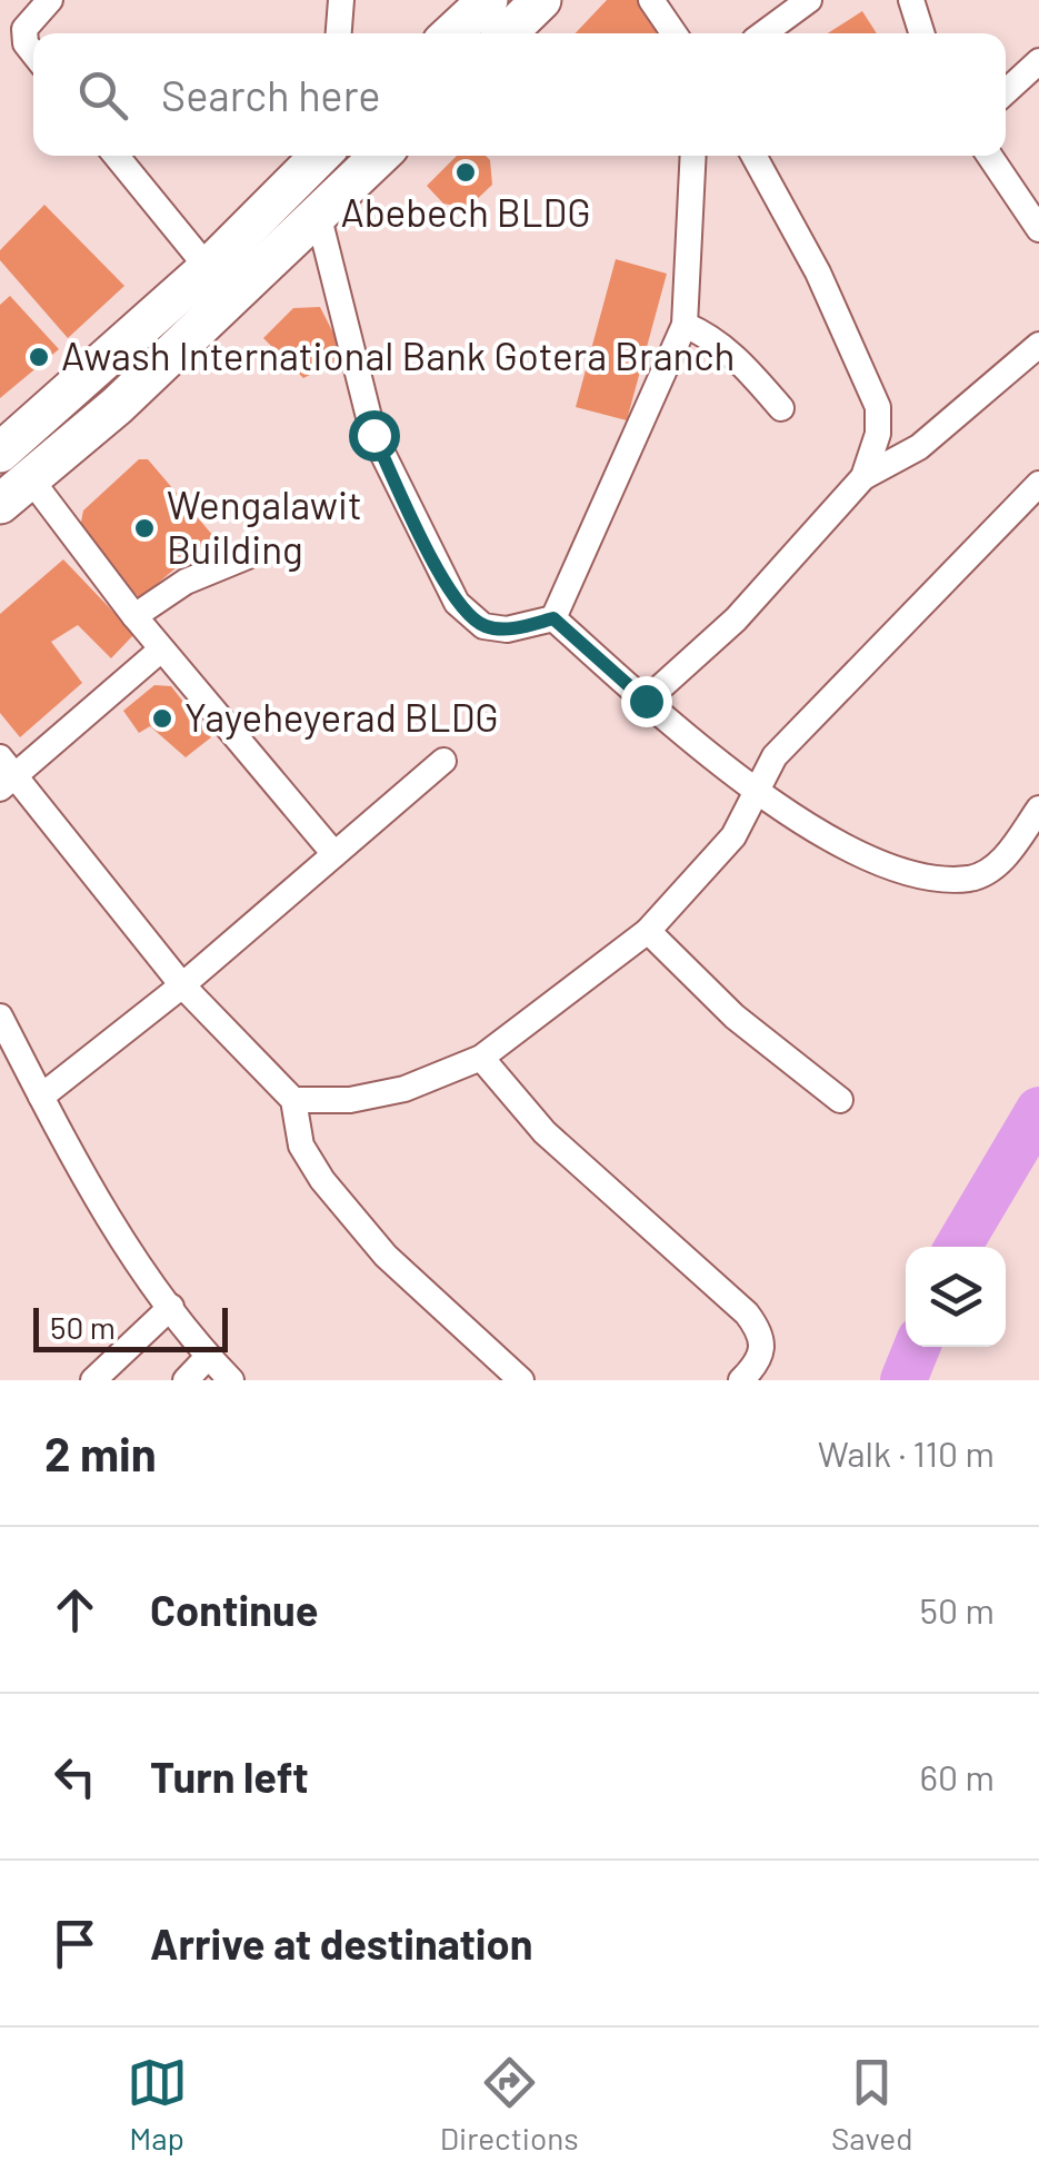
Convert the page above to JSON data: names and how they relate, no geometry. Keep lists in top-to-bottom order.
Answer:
{
  "places": [
    "Abebech BLDG",
    "Awash International Bank Gotera Branch",
    "Wengalawit Building",
    "Yayeheyerad BLDG"
  ],
  "scale_bar": "50 m",
  "page": {
    "search": "Search here",
    "scale": "50 m",
    "heading": ["2 min", "Walk · 110 m"],
    "list": [
      ["Continue", "50 m"],
      ["Turn left", "60 m"],
      "Arrive at destination"
    ],
    "nav": ["Map", "Directions", "Saved"]
  }
}
